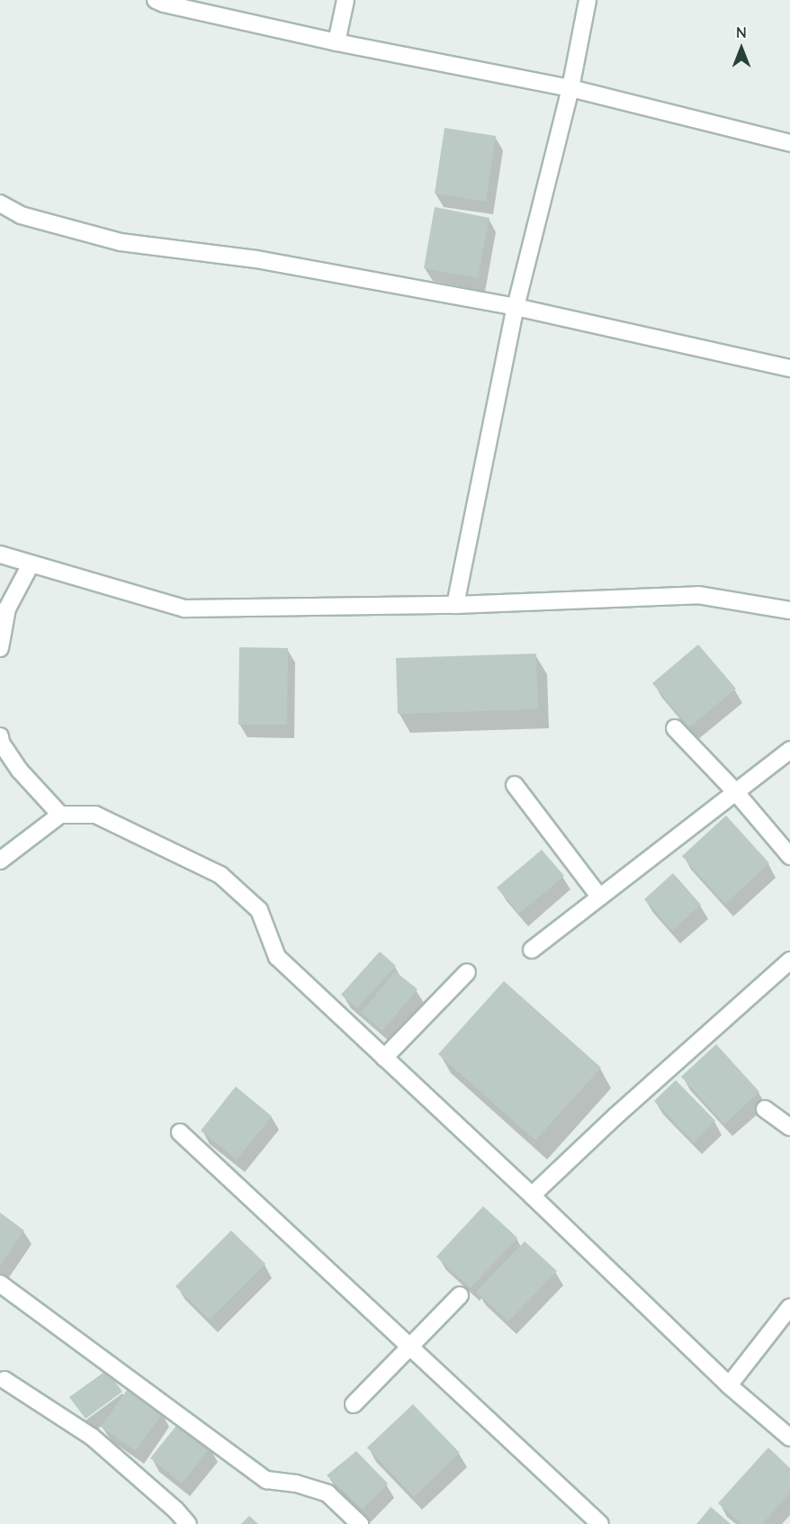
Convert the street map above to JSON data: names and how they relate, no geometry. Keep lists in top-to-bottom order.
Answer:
{
  "north": "top"
}
